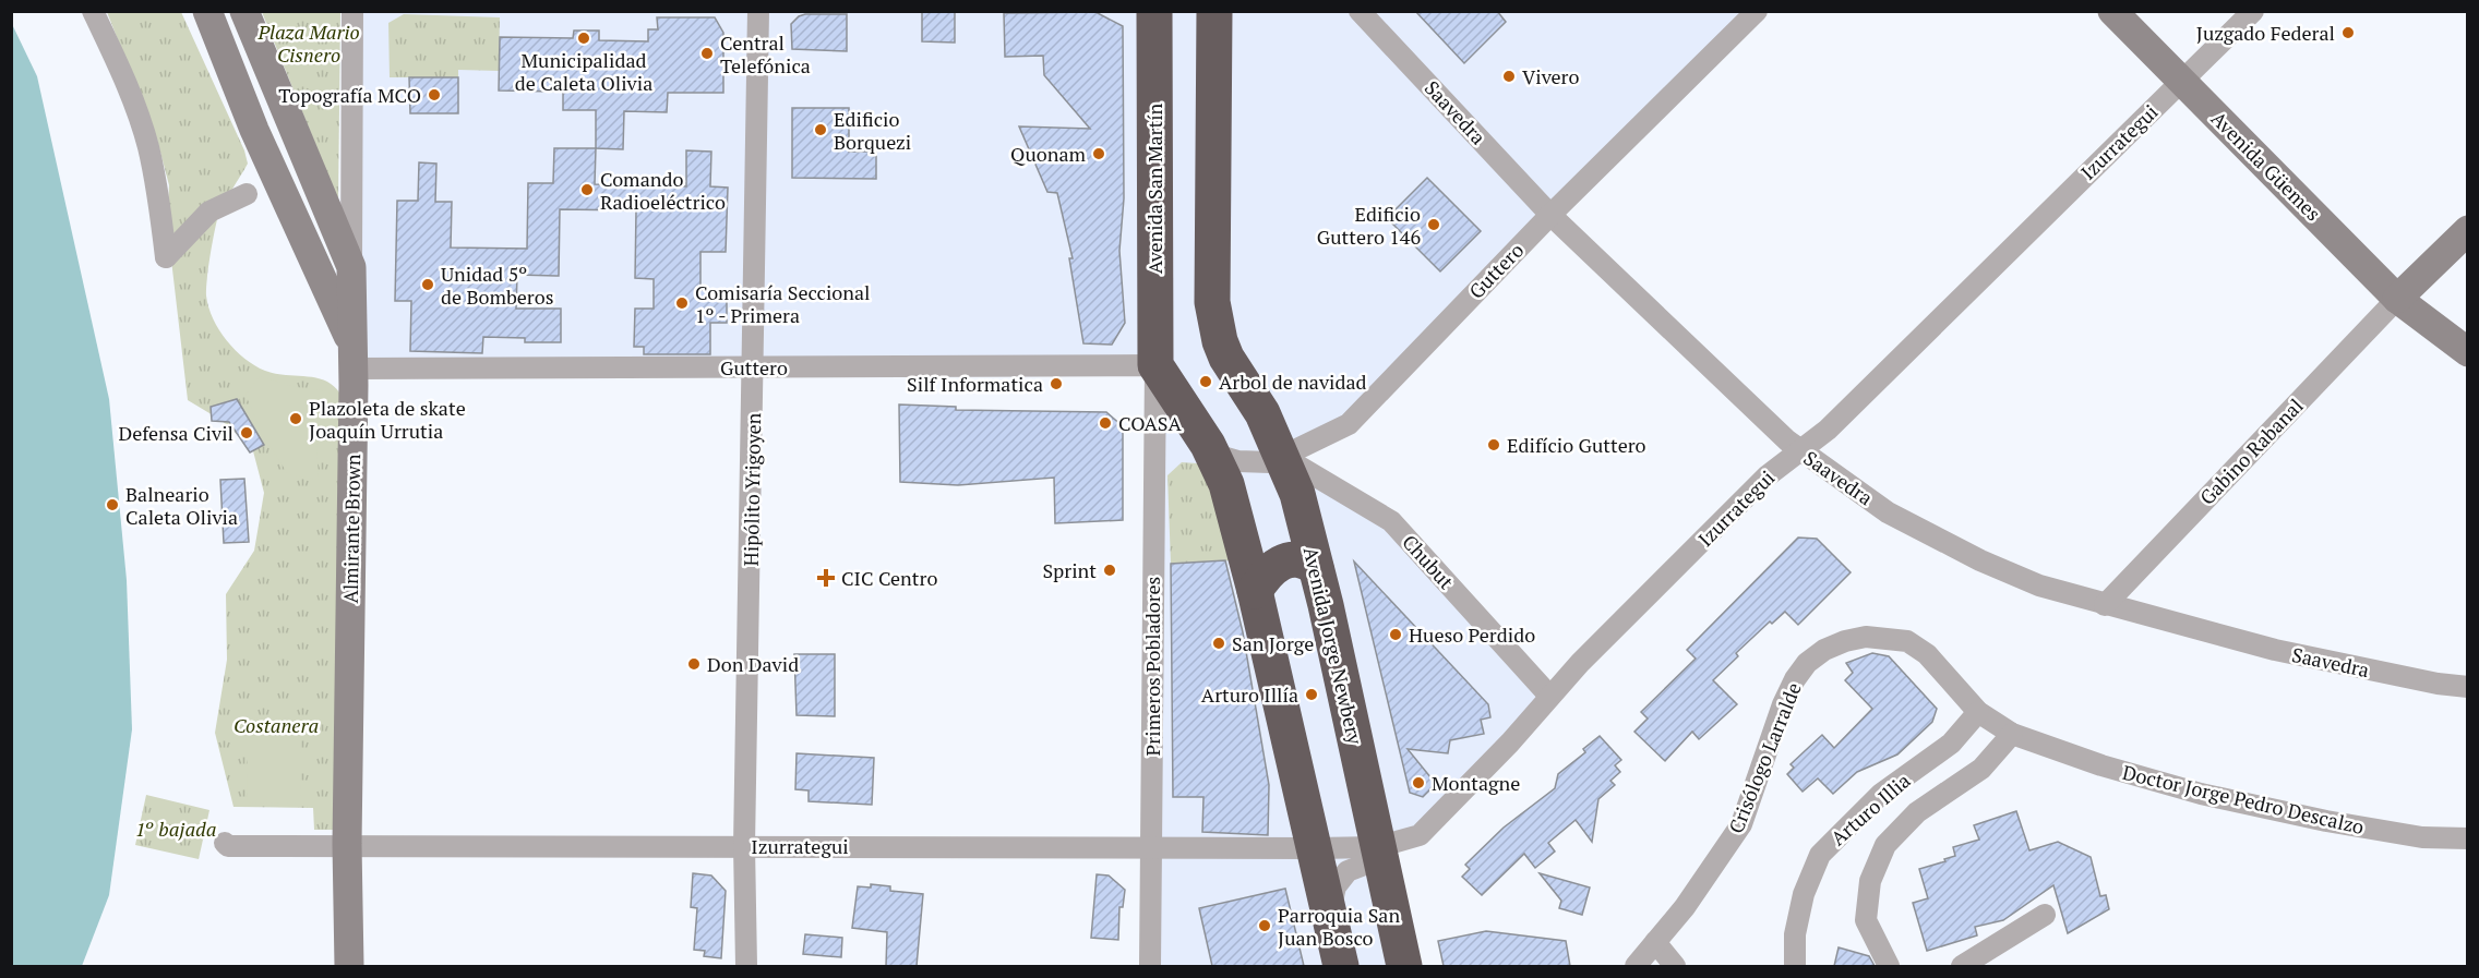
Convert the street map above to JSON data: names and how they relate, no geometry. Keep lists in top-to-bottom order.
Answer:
{
  "streets": {
    "highway": ["Avenida San Martín", "Avenida Jorge Newbery"],
    "street": [
      "Saavedra",
      "Izurrategui",
      "Avenida Güemes",
      "Guttero",
      "Gabino Rabanal",
      "Hipólito Yrigoyen",
      "Almirante Brown",
      "Chubut",
      "Primeros Pobladores",
      "Crisólogo Larralde",
      "Doctor Jorge Pedro Descalzo",
      "Arturo Illia"
    ]
  },
  "crossings": [
    ["Saavedra", "Izurrategui"],
    ["Saavedra", "Guttero"],
    ["Saavedra", "Gabino Rabanal"],
    ["Izurrategui", "Avenida Güemes"],
    ["Izurrategui", "Hipólito Yrigoyen"],
    ["Izurrategui", "Almirante Brown"],
    ["Izurrategui", "Chubut"],
    ["Izurrategui", "Avenida Jorge Newbery"],
    ["Izurrategui", "Primeros Pobladores"],
    ["Avenida Güemes", "Gabino Rabanal"],
    ["Avenida San Martín", "Guttero"],
    ["Avenida San Martín", "Primeros Pobladores"],
    ["Guttero", "Hipólito Yrigoyen"],
    ["Guttero", "Almirante Brown"],
    ["Guttero", "Chubut"],
    ["Guttero", "Avenida Jorge Newbery"],
    ["Guttero", "Primeros Pobladores"],
    ["Chubut", "Avenida Jorge Newbery"],
    ["Crisólogo Larralde", "Doctor Jorge Pedro Descalzo"],
    ["Doctor Jorge Pedro Descalzo", "Arturo Illia"]
  ],
  "parks": ["Plaza Mario Cisnero", "Costanera", "1º bajada"],
  "places": {
    "other": [
      "Juzgado Federal",
      "Municipalidad de Caleta Olivia",
      "Central Telefónica",
      "Vivero",
      "Topografía MCO",
      "Edificio Borquezi",
      "Quonam",
      "Comando Radioeléctrico",
      "Edificio Guttero 146",
      "Unidad 5º de Bomberos",
      "Comisaría Seccional 1º - Primera",
      "Arbol de navidad",
      "Silf Informatica",
      "Plazoleta de skate Joaquín Urrutia",
      "COASA",
      "Defensa Civil",
      "Edifício Guttero",
      "Balneario Caleta Olivia",
      "Sprint",
      "Hueso Perdido",
      "San Jorge",
      "Don David",
      "Arturo Illía",
      "Montagne",
      "Parroquia San Juan Bosco"
    ],
    "health": ["CIC Centro"]
  }
}
